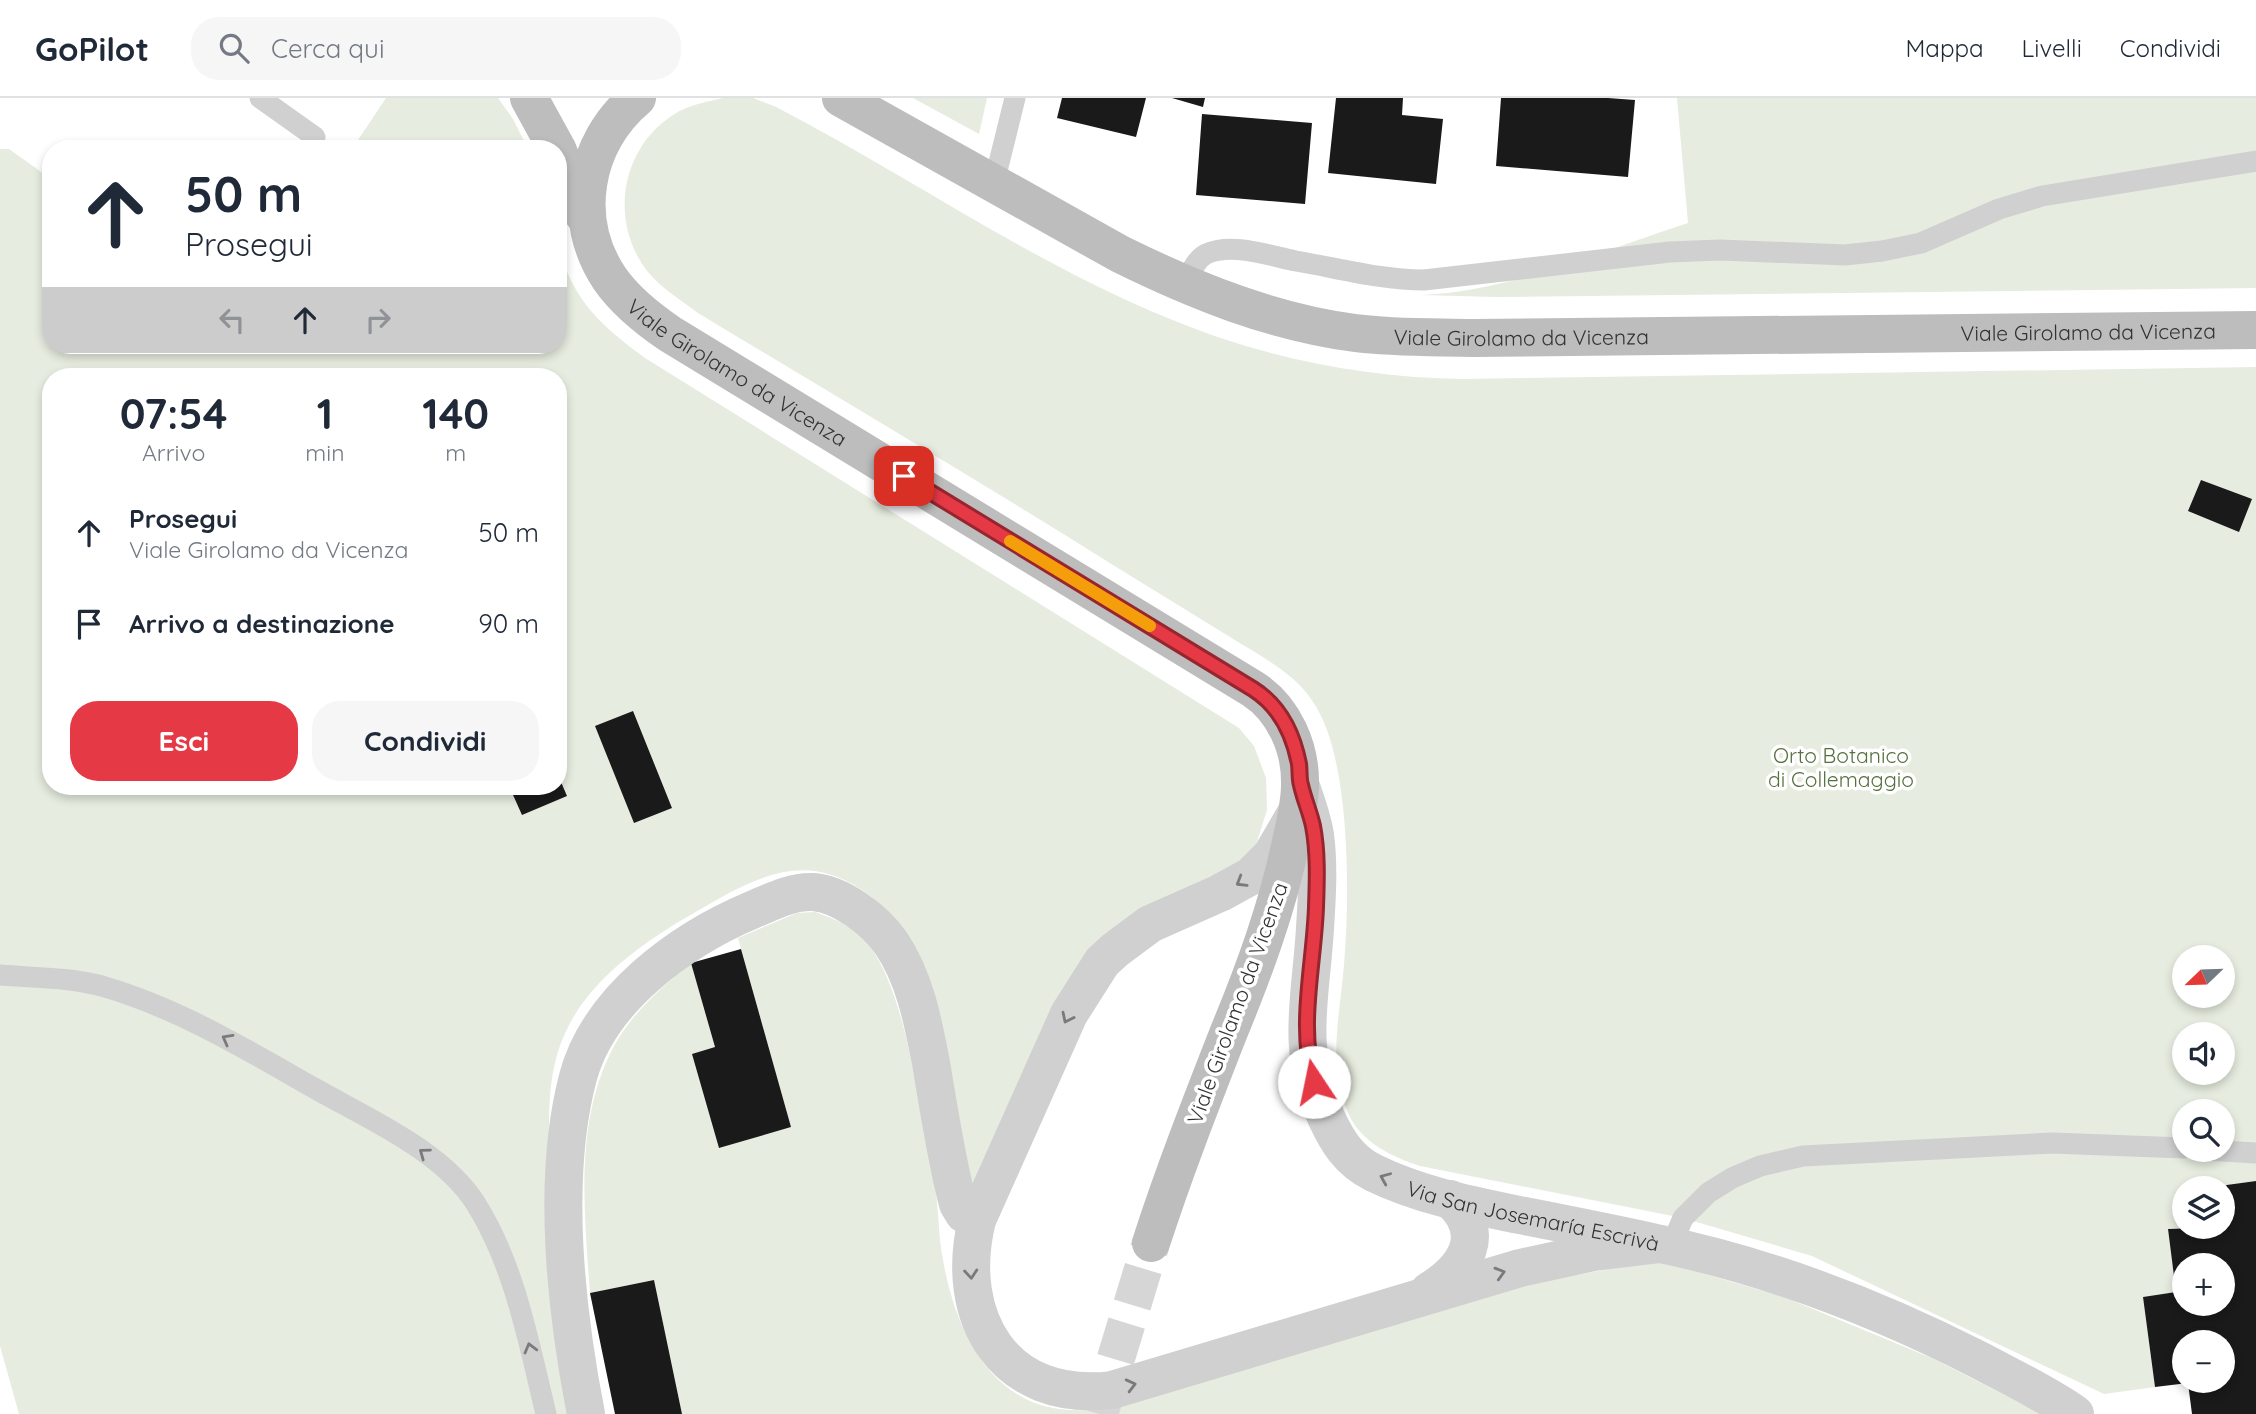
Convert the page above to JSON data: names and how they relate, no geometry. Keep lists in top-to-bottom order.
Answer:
{
  "streets": {
    "main road": ["Viale Girolamo da Vicenza"],
    "street": ["Via San Josemaría Escrivà"]
  },
  "crossings": [
    ["Viale Girolamo da Vicenza", "Via San Josemaría Escrivà"]
  ],
  "one_way": ["Via San Josemaría Escrivà"],
  "parks": ["Orto Botanico di Collemaggio"],
  "north": "bottom left",
  "page": {
    "header": "GoPilot",
    "search": "Cerca qui",
    "nav": ["Mappa", "Livelli", "Condividi"],
    "turn": ["50 m", "Prosegui"],
    "eta": [
      "07:54",
      "Arrivo",
      "1",
      "min",
      "140",
      "m"
    ],
    "list": [
      {
        "name": "Prosegui",
        "note": "Viale Girolamo da Vicenza",
        "value": "50 m"
      },
      {
        "name": "Arrivo a destinazione",
        "value": "90 m"
      }
    ],
    "buttons": ["Esci", "Condividi"],
    "map_buttons": ["+", "−"]
  }
}
